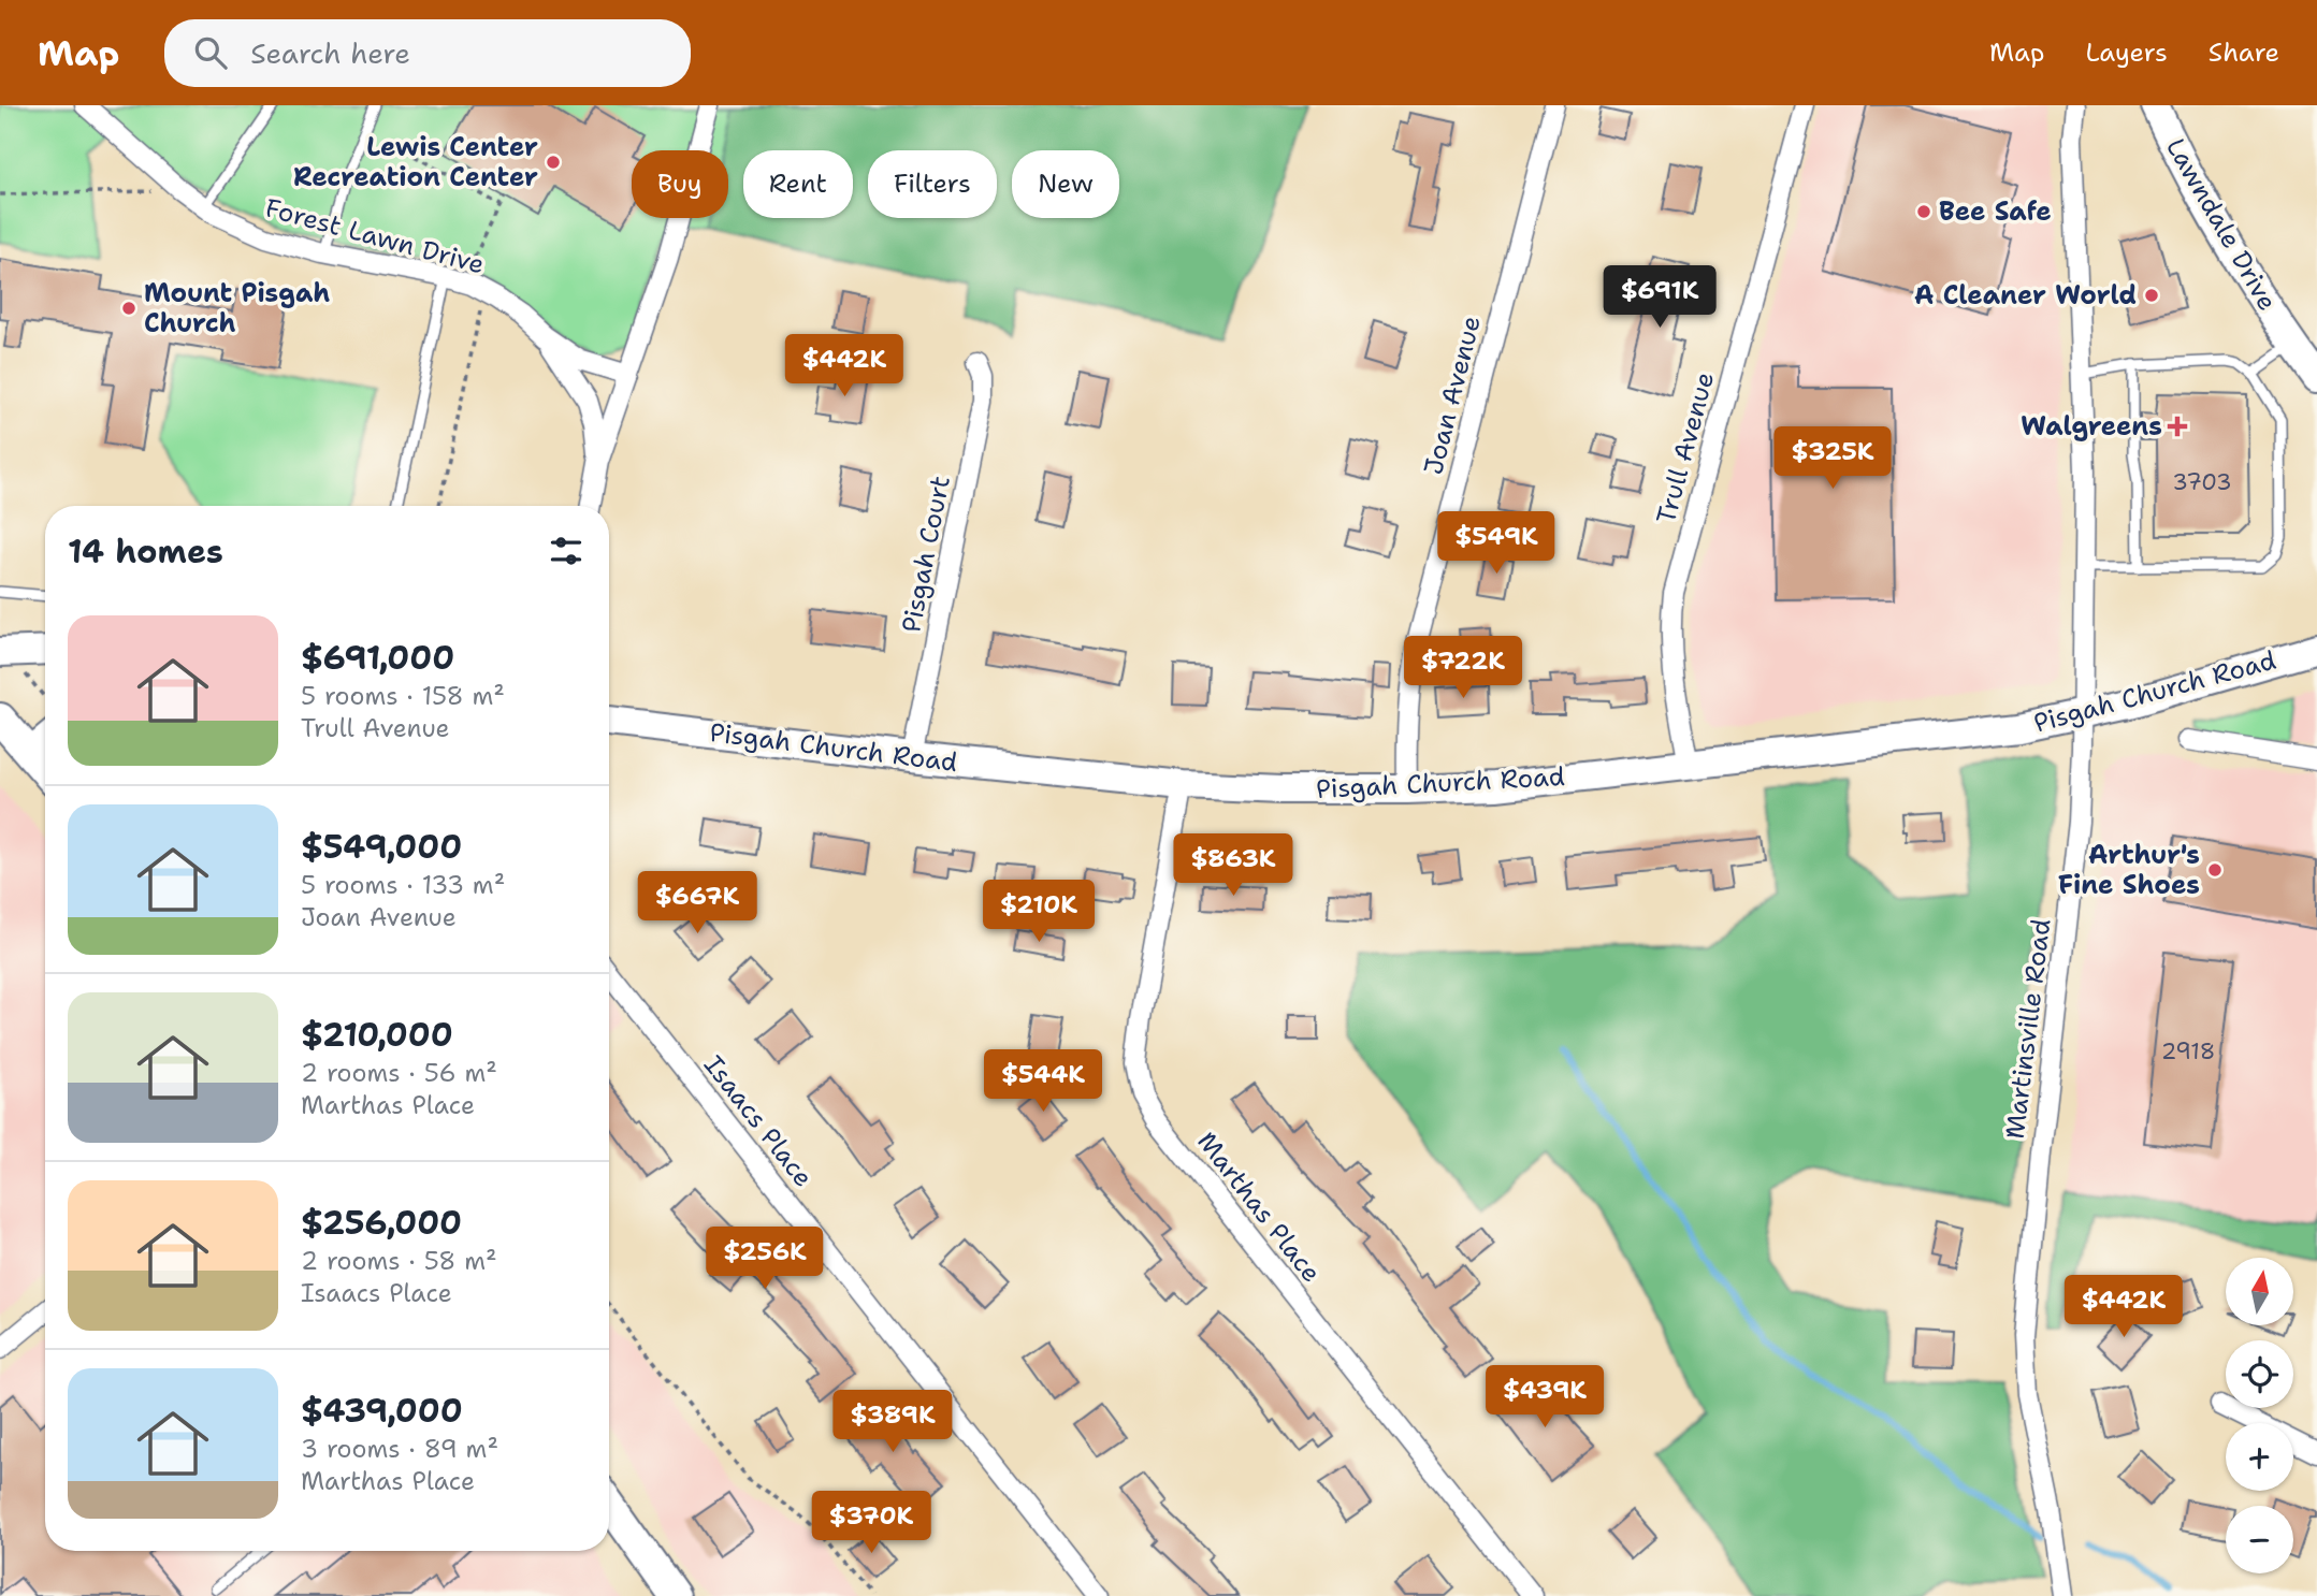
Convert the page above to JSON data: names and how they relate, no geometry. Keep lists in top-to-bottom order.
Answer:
{
  "streets": {
    "main road": ["Lawndale Drive", "Pisgah Church Road"],
    "street": [
      "Forest Lawn Drive",
      "Joan Avenue",
      "Trull Avenue",
      "Pisgah Court",
      "Martinsville Road",
      "Isaacs Place",
      "Marthas Place"
    ]
  },
  "crossings": [
    ["Joan Avenue", "Pisgah Church Road"],
    ["Trull Avenue", "Pisgah Church Road"],
    ["Pisgah Court", "Pisgah Church Road"],
    ["Pisgah Church Road", "Martinsville Road"],
    ["Pisgah Church Road", "Marthas Place"]
  ],
  "places": {
    "other": [
      "Lewis Center Recreation Center",
      "Bee Safe",
      "A Cleaner World",
      "Mount Pisgah Church",
      "Arthur's Fine Shoes"
    ],
    "health": ["Walgreens"]
  },
  "house_numbers": ["3703", "2918"],
  "north": "top",
  "page": {
    "header": "Map",
    "search": "Search here",
    "nav": ["Map", "Layers", "Share"],
    "chip": [
      "Buy",
      "Rent",
      "Filters",
      "New"
    ],
    "price": [
      "$691K",
      "$442K",
      "$325K",
      "$549K",
      "$722K",
      "$863K",
      "$667K",
      "$210K",
      "$544K",
      "$256K",
      "$442K",
      "$439K",
      "$389K",
      "$370K"
    ],
    "heading": "14 homes",
    "list": [
      {
        "name": "$691,000",
        "note": "5 rooms · 158 m² · Trull Avenue"
      },
      {
        "name": "$549,000",
        "note": "5 rooms · 133 m² · Joan Avenue"
      },
      {
        "name": "$210,000",
        "note": "2 rooms · 56 m² · Marthas Place"
      },
      {
        "name": "$256,000",
        "note": "2 rooms · 58 m² · Isaacs Place"
      },
      {
        "name": "$439,000",
        "note": "3 rooms · 89 m² · Marthas Place"
      }
    ],
    "map_buttons": ["+", "−"]
  }
}
